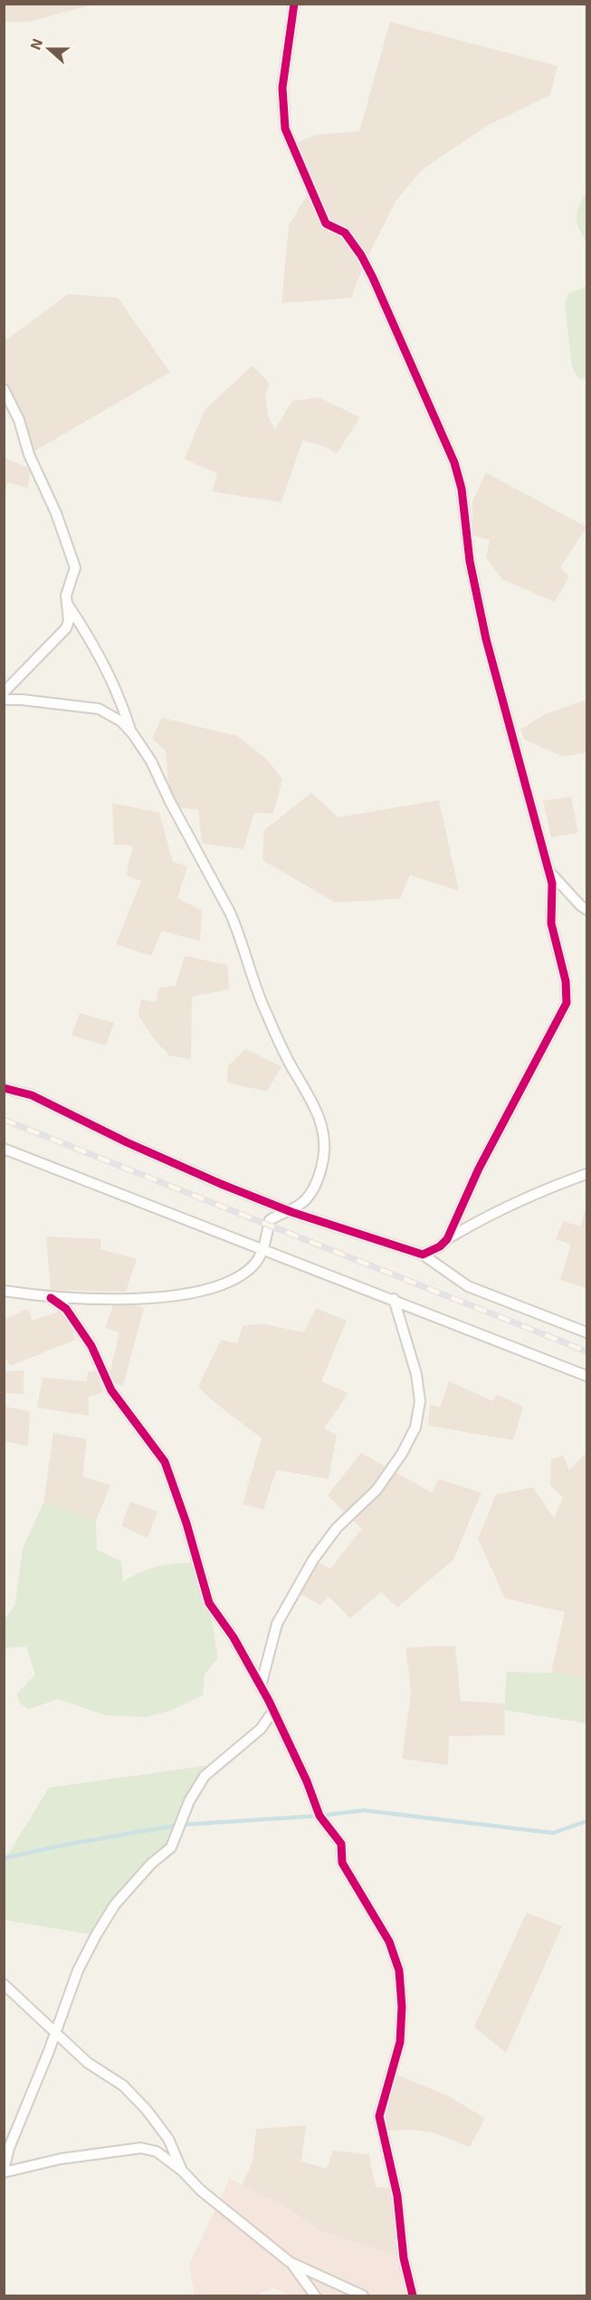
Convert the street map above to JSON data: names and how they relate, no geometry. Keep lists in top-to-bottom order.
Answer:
{
  "north": "left"
}
